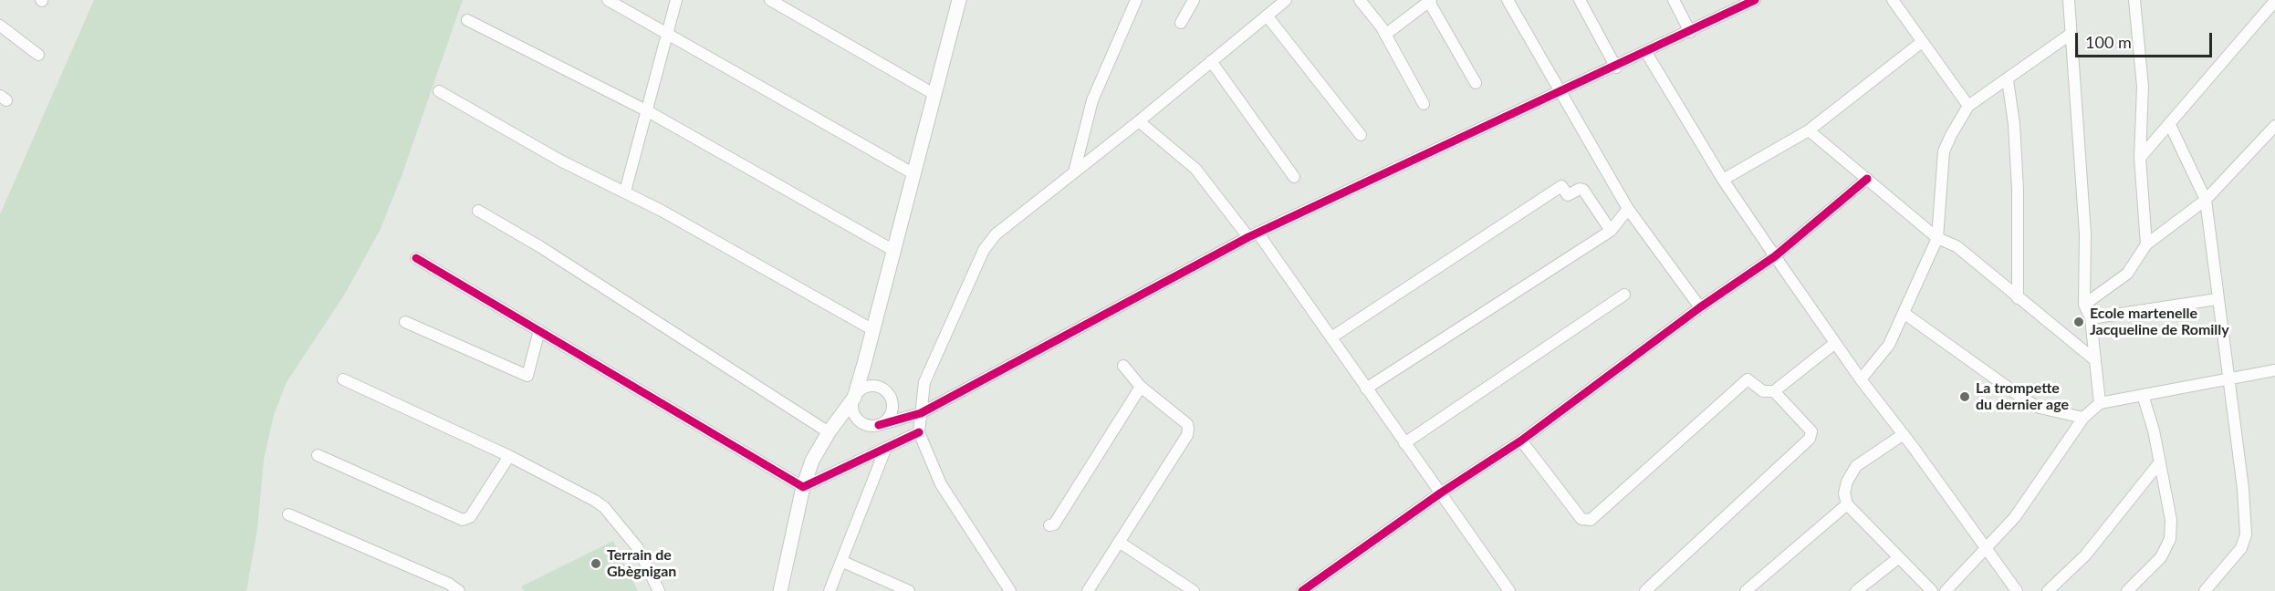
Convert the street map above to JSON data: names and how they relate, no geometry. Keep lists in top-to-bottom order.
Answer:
{
  "places": ["Ecole martenelle Jacqueline de Romilly", "La trompette du dernier age", "Terrain de Gbègnigan"],
  "scale_bar": "100 m"
}
